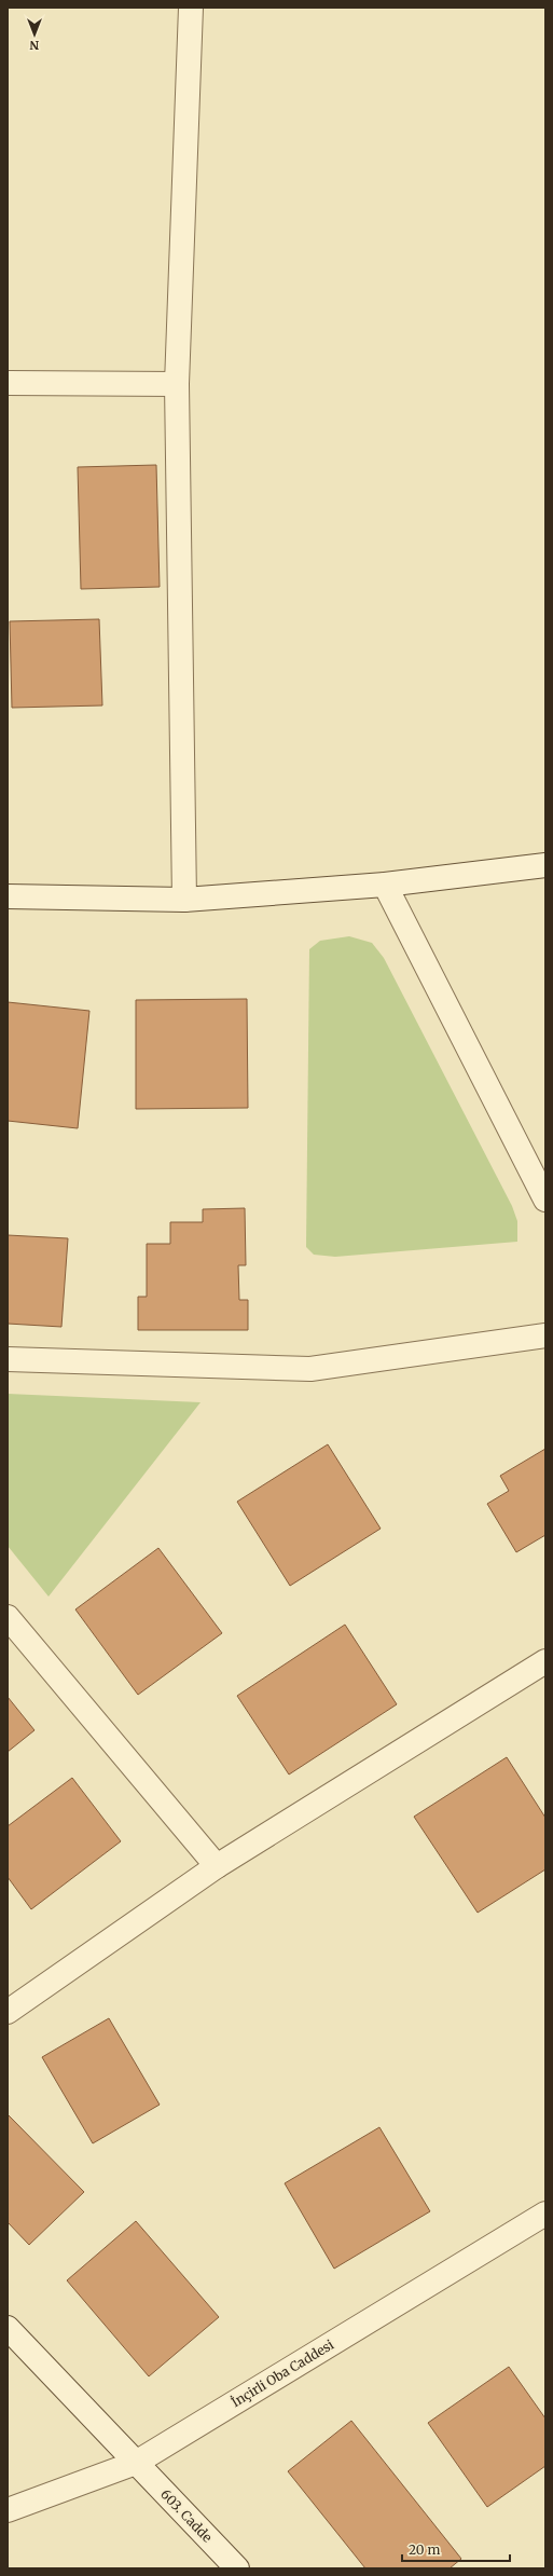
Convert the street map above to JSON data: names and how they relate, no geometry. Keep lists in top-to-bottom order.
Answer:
{
  "streets": {
    "street": ["İnçirli Oba Caddesi", "603. Cadde"]
  },
  "crossings": [
    ["İnçirli Oba Caddesi", "603. Cadde"]
  ],
  "scale_bar": "20 m",
  "north": "bottom"
}
